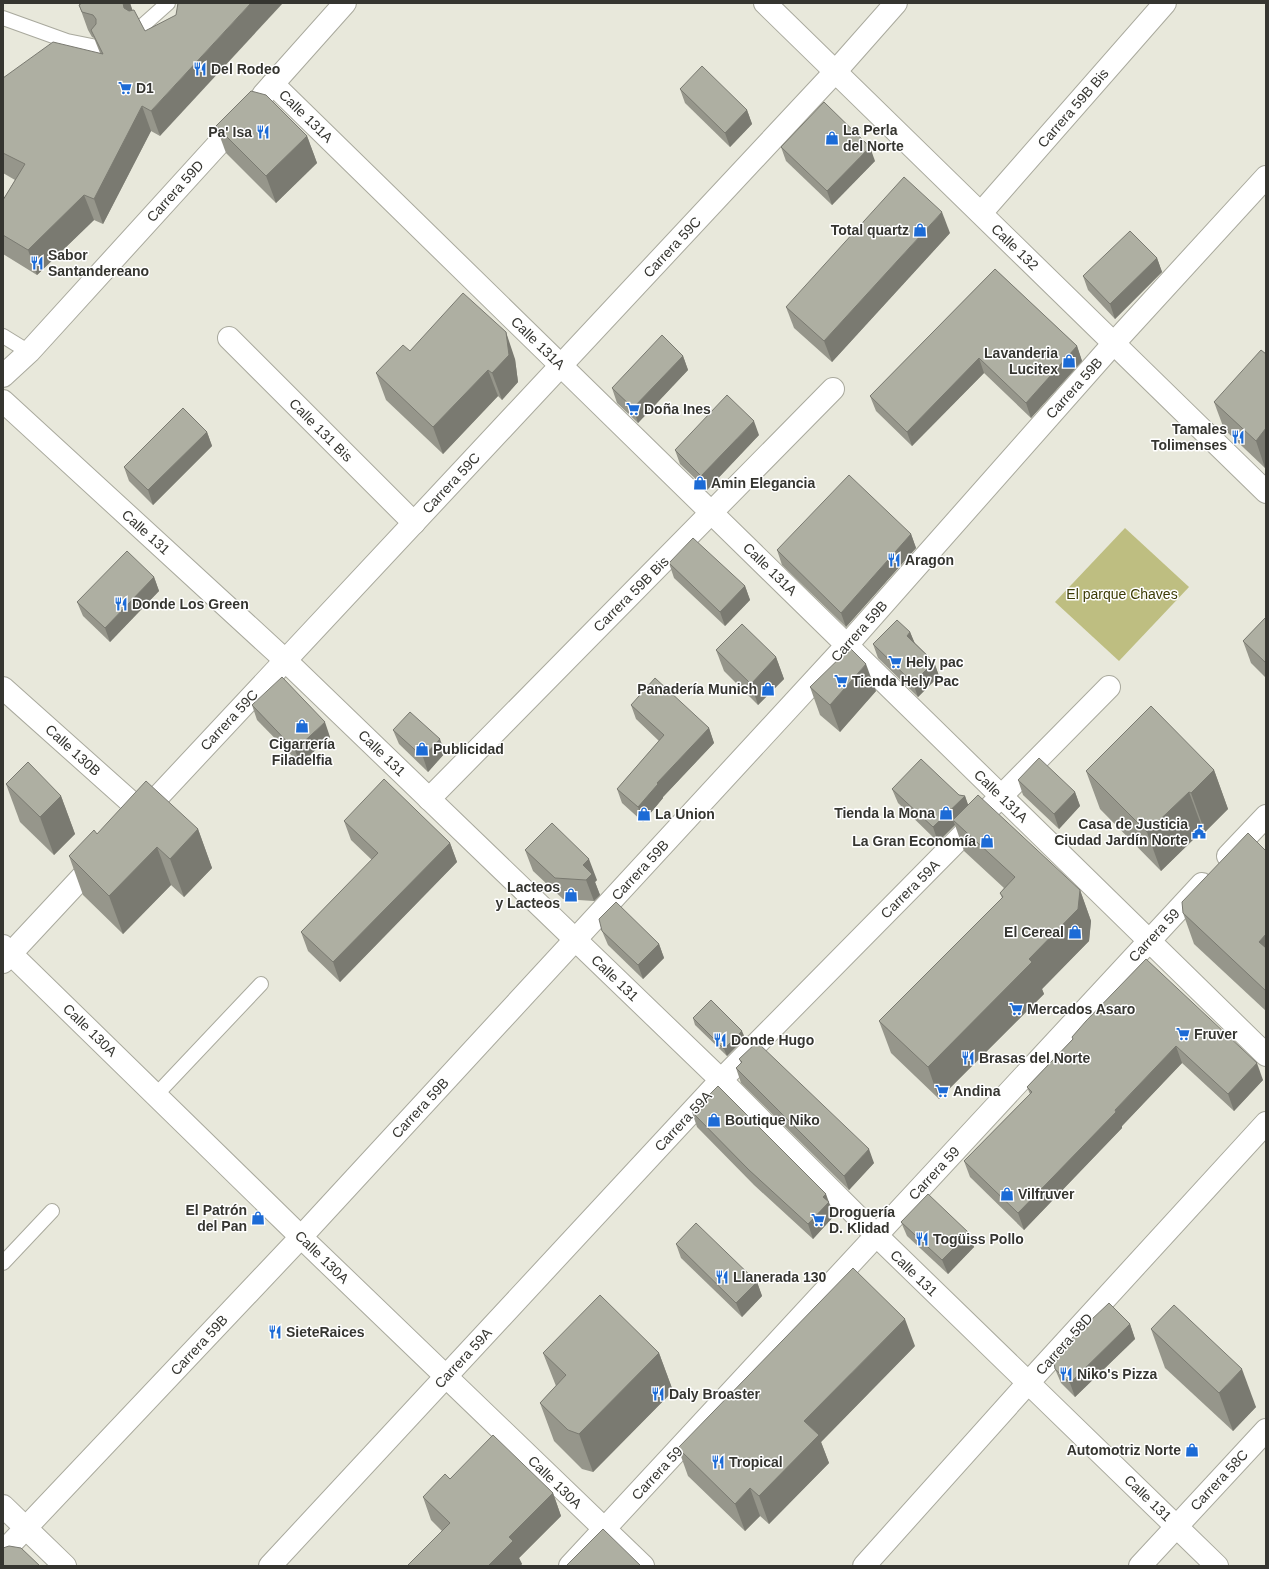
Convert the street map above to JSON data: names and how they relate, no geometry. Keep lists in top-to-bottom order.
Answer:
{
  "streets": {
    "street": [
      "Carrera 59B Bis",
      "Calle 131A",
      "Carrera 59D",
      "Carrera 59C",
      "Calle 132",
      "Carrera 59B",
      "Calle 131 Bis",
      "Calle 131",
      "Calle 130B",
      "Carrera 59A",
      "Carrera 59",
      "Calle 130A",
      "Carrera 58D",
      "Carrera 58C"
    ]
  },
  "crossings": [
    ["Carrera 59B Bis", "Calle 131A"],
    ["Carrera 59B Bis", "Calle 132"],
    ["Carrera 59B Bis", "Calle 131"],
    ["Calle 131A", "Carrera 59D"],
    ["Calle 131A", "Carrera 59C"],
    ["Calle 131A", "Carrera 59B"],
    ["Calle 131A", "Carrera 59A"],
    ["Calle 131A", "Carrera 59"],
    ["Carrera 59C", "Calle 132"],
    ["Carrera 59C", "Calle 131 Bis"],
    ["Carrera 59C", "Calle 131"],
    ["Carrera 59C", "Calle 130B"],
    ["Calle 132", "Carrera 59B"],
    ["Carrera 59B", "Calle 131"],
    ["Carrera 59B", "Calle 130A"],
    ["Calle 131", "Carrera 59A"],
    ["Calle 131", "Carrera 59"],
    ["Calle 131", "Carrera 58D"],
    ["Calle 131", "Carrera 58C"],
    ["Carrera 59A", "Calle 130A"],
    ["Carrera 59", "Calle 130A"]
  ],
  "parks": ["El parque Chaves"],
  "places": {
    "restaurant": [
      "Del Rodeo",
      "Pa' Isa",
      "Sabor Santandereano",
      "Tamales Tolimenses",
      "Aragon",
      "Donde Los Green",
      "Donde Hugo",
      "Brasas del Norte",
      "Togüiss Pollo",
      "Llanerada 130",
      "SieteRaices",
      "Niko's Pizza",
      "Daly Broaster",
      "Tropical"
    ],
    "supermarket": [
      "D1",
      "Doña Ines",
      "Hely pac",
      "Tienda Hely Pac",
      "Mercados Asaro",
      "Fruver",
      "Andina",
      "Droguería D. Klidad"
    ],
    "shop": [
      "La Perla del Norte",
      "Total quartz",
      "Lavanderia Lucitex",
      "Amin Elegancia",
      "Panadería Munich",
      "Cigarrería Filadelfia",
      "Publicidad",
      "Tienda la Mona",
      "La Union",
      "La Gran Economía",
      "Lacteos y Lacteos",
      "El Cereal",
      "Boutique Niko",
      "Vilfruver",
      "El Patrón del Pan",
      "Automotriz Norte"
    ],
    "public building": ["Casa de Justicia Ciudad Jardín Norte"]
  }
}
